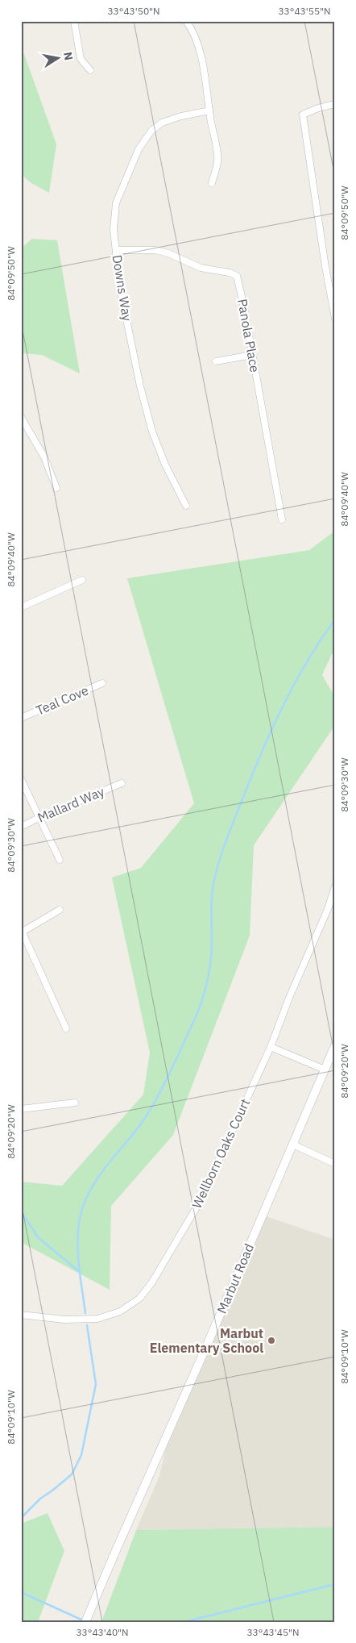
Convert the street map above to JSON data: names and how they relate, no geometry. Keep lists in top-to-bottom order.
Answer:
{
  "streets": {
    "street": [
      "Downs Way",
      "Panola Place",
      "Teal Cove",
      "Mallard Way",
      "Wellborn Oaks Court",
      "Marbut Road"
    ]
  },
  "crossings": [
    ["Downs Way", "Panola Place"]
  ],
  "places": ["Marbut Elementary School"],
  "north": "right",
  "coordinates": [
    "33°43'50\"N",
    "33°43'55\"N",
    "84°09'50\"W",
    "84°09'40\"W",
    "84°09'30\"W",
    "84°09'20\"W",
    "84°09'10\"W",
    "33°43'40\"N",
    "33°43'45\"N"
  ]
}
